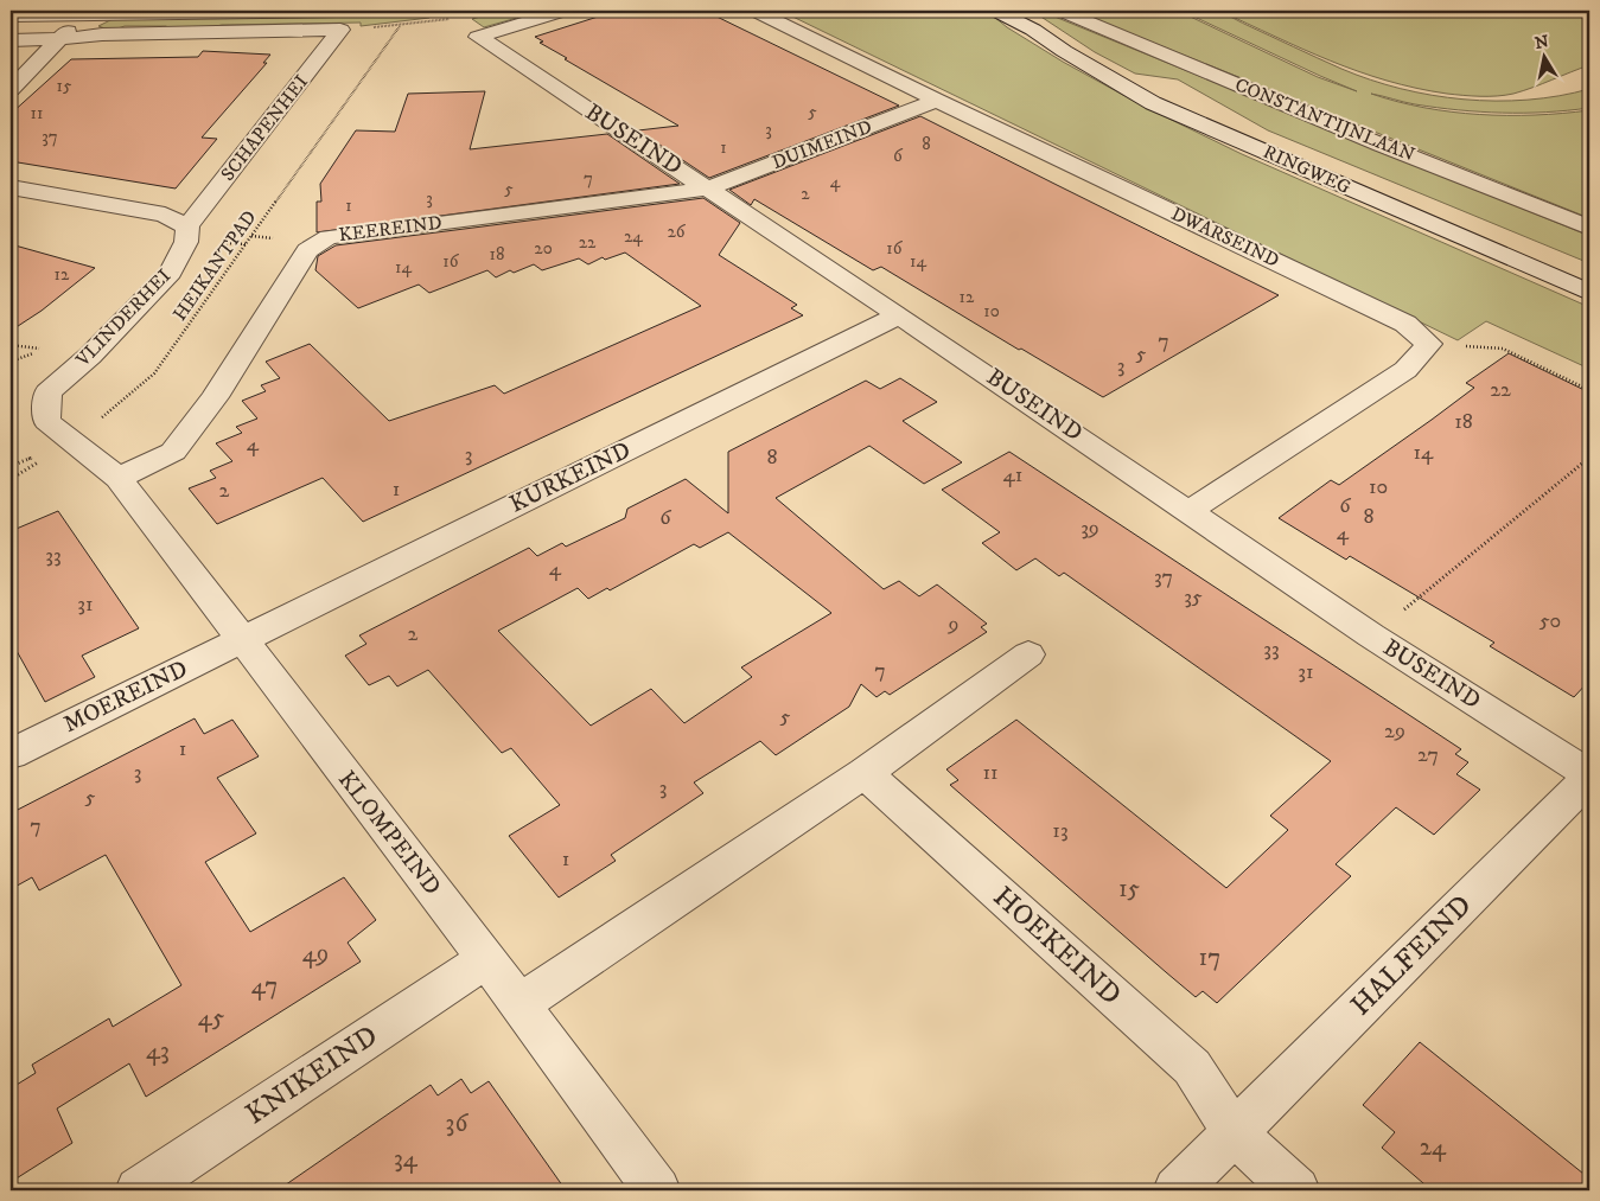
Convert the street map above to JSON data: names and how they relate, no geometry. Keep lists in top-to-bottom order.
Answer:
{
  "streets": {
    "street": [
      "CONSTANTIJNLAAN",
      "SCHAPENHEI",
      "BUSEIND",
      "DUIMEIND",
      "RINGWEG",
      "KEEREIND",
      "DWARSEIND",
      "VLINDERHEI",
      "KURKEIND",
      "MOEREIND",
      "KLOMPEIND",
      "HOEKEIND",
      "HALFEIND",
      "KNIKEIND"
    ],
    "path": ["HEIKANTPAD"]
  },
  "crossings": [
    ["SCHAPENHEI", "VLINDERHEI"],
    ["BUSEIND", "DUIMEIND"],
    ["BUSEIND", "KEEREIND"],
    ["BUSEIND", "KURKEIND"],
    ["BUSEIND", "HALFEIND"],
    ["DUIMEIND", "KEEREIND"],
    ["DUIMEIND", "DWARSEIND"],
    ["KEEREIND", "VLINDERHEI"],
    ["KEEREIND", "KLOMPEIND"],
    ["HEIKANTPAD", "VLINDERHEI"],
    ["VLINDERHEI", "KLOMPEIND"],
    ["KURKEIND", "MOEREIND"],
    ["KURKEIND", "KLOMPEIND"],
    ["MOEREIND", "KLOMPEIND"],
    ["KLOMPEIND", "KNIKEIND"],
    ["HOEKEIND", "HALFEIND"]
  ],
  "house_numbers": [
    "15",
    "5",
    "11",
    "3",
    "37",
    "8",
    "1",
    "6",
    "7",
    "4",
    "5",
    "2",
    "3",
    "1",
    "26",
    "24",
    "22",
    "20",
    "16",
    "18",
    "16",
    "14",
    "14",
    "12",
    "12",
    "10",
    "7",
    "5",
    "3",
    "22",
    "18",
    "4",
    "14",
    "3",
    "8",
    "41",
    "10",
    "1",
    "2",
    "6",
    "8",
    "6",
    "39",
    "4",
    "33",
    "4",
    "37",
    "35",
    "31",
    "50",
    "9",
    "2",
    "33",
    "7",
    "31",
    "5",
    "29",
    "1",
    "27",
    "3",
    "11",
    "3",
    "5",
    "7",
    "13",
    "1",
    "15",
    "49",
    "17",
    "47",
    "45",
    "43",
    "36",
    "24",
    "34"
  ],
  "north": "top"
}
